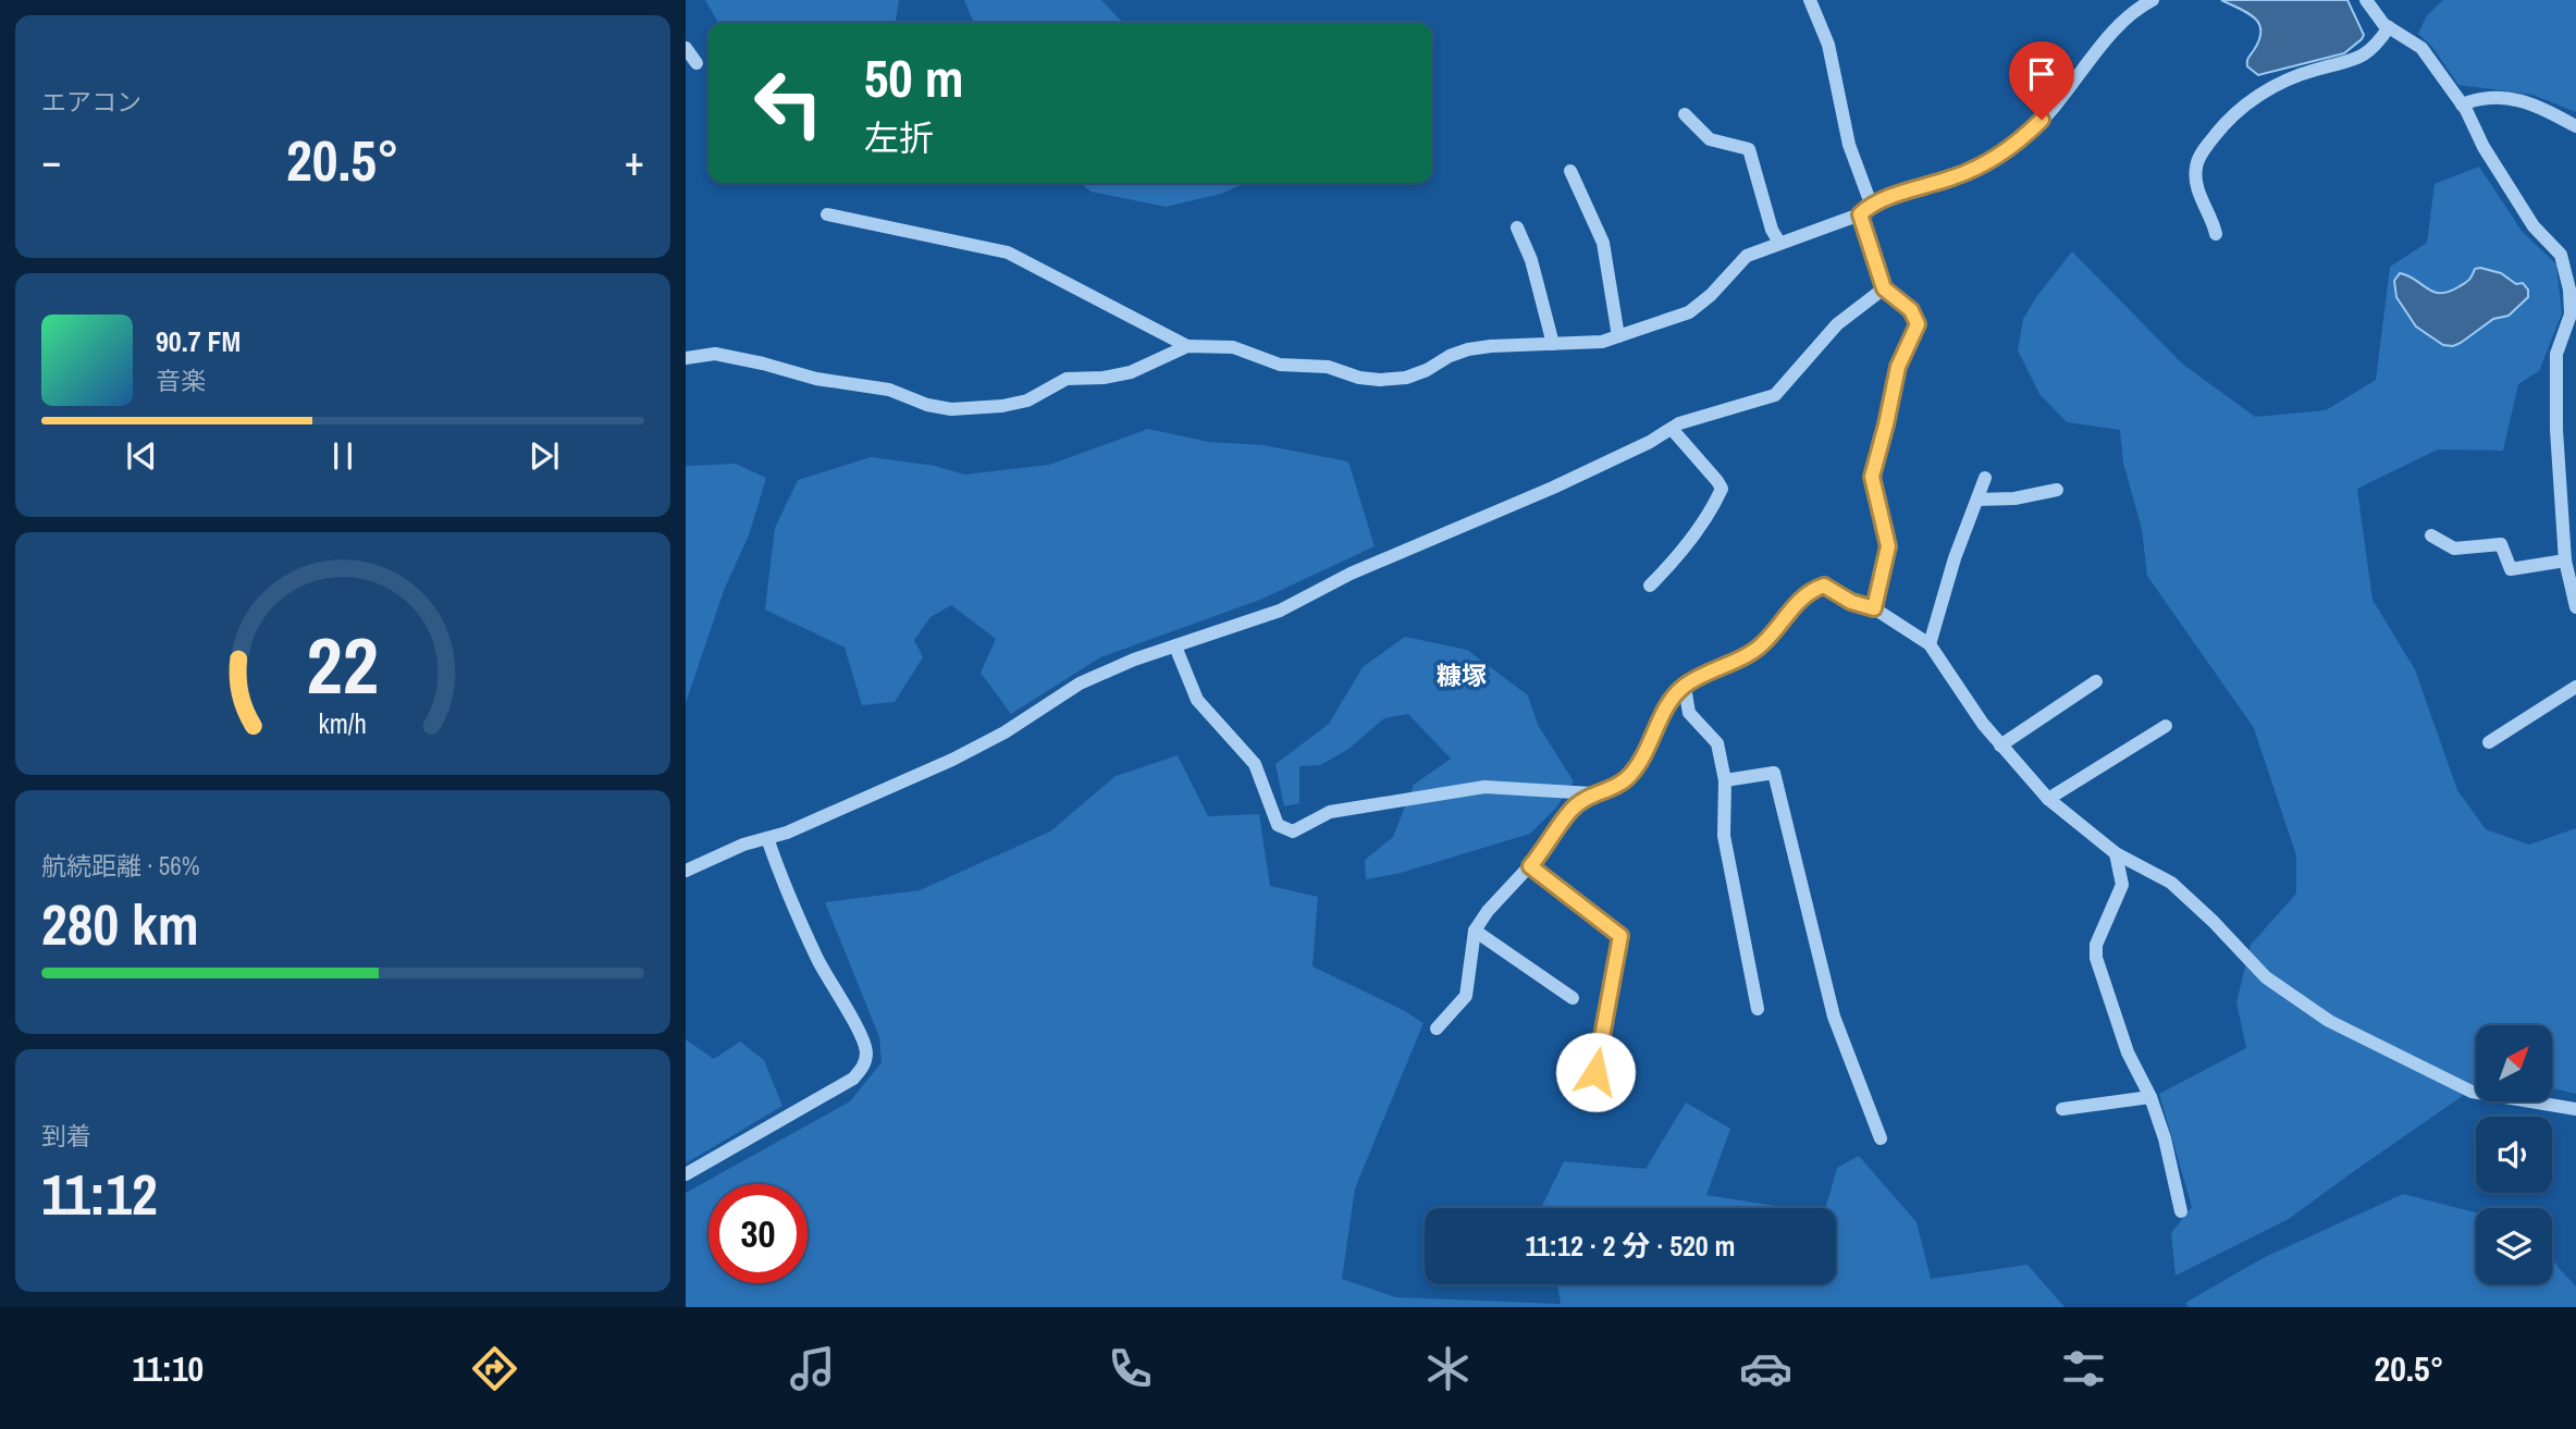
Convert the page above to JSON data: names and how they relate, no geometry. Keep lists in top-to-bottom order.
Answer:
{
  "districts": ["糠塚"],
  "north": "top right",
  "page": {
    "tile": [
      "エアコン",
      ["航続距離 · 56%", "280 km"],
      ["到着", "11:12"]
    ],
    "turn": ["50 m", "左折"],
    "heat": ["−", "20.5°", "+"],
    "song": ["90.7 FM", "音楽"],
    "limit": "30",
    "trip": "11:12 · 2 分 · 520 m",
    "tabs": ["11:10", "20.5°"],
    "gauge": ["22", "km/h"]
  }
}
